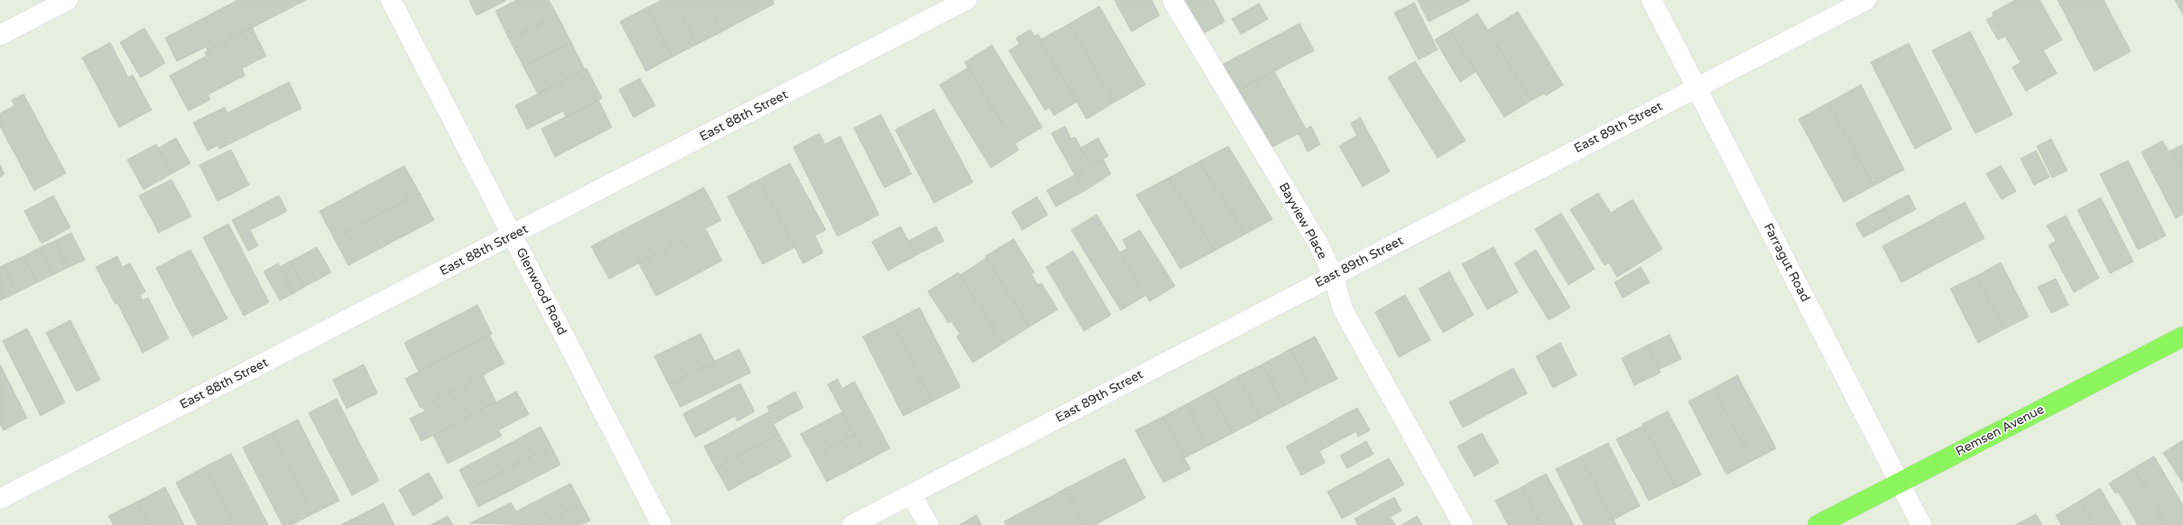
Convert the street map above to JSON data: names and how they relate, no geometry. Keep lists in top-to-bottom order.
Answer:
{
  "streets": {
    "main road": ["Remsen Avenue"],
    "street": [
      "East 88th Street",
      "East 89th Street",
      "Bayview Place",
      "Farragut Road",
      "Glenwood Road"
    ]
  },
  "crossings": [
    ["East 88th Street", "Glenwood Road"],
    ["East 89th Street", "Bayview Place"],
    ["East 89th Street", "Farragut Road"],
    ["Farragut Road", "Remsen Avenue"]
  ]
}
